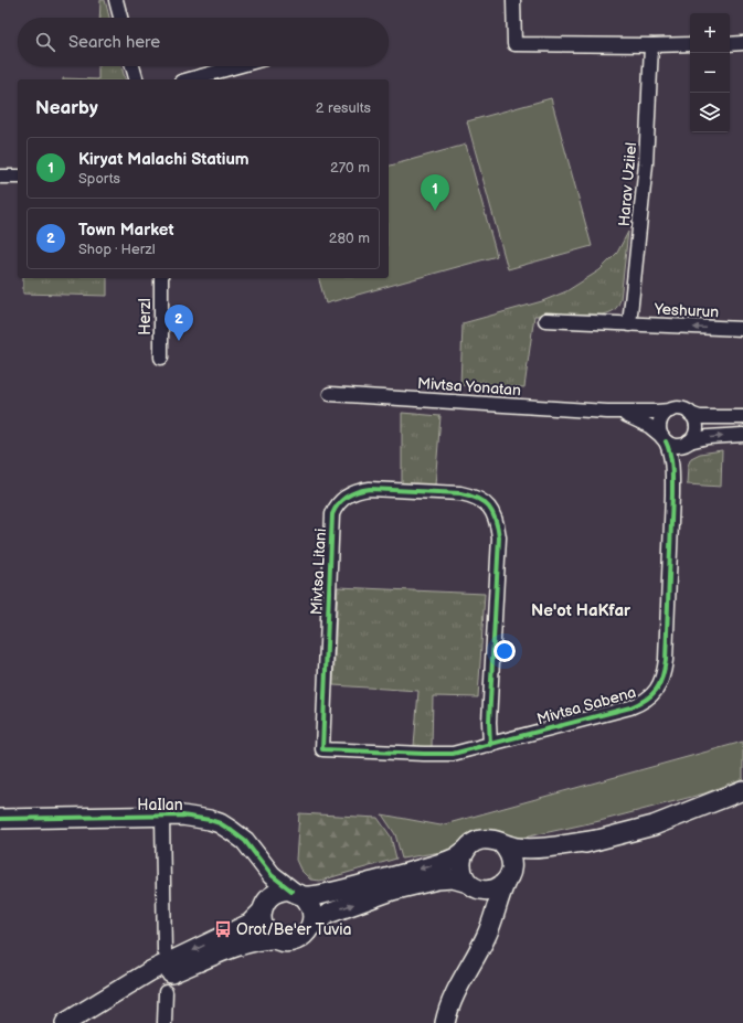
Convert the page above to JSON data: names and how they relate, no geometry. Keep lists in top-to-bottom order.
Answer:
{
  "streets": {
    "main road": ["HaIlan"],
    "street": [
      "Harav Uziiel",
      "Yeshurun",
      "Herzl",
      "Mivtsa Yonatan",
      "Mivtsa Litani",
      "Mivtsa Sabena"
    ]
  },
  "crossings": [
    ["Harav Uziiel", "Yeshurun"],
    ["Mivtsa Yonatan", "Mivtsa Sabena"],
    ["Mivtsa Litani", "Mivtsa Sabena"]
  ],
  "districts": ["Ne'ot HaKfar"],
  "places": {
    "bus stop": ["Orot/Be'er Tuvia"]
  },
  "page": {
    "map_buttons": ["+", "−"],
    "search": "Search here",
    "heading": ["Nearby", "2 results"],
    "list": [
      {
        "mark": "1",
        "name": "Kiryat Malachi Statium",
        "note": "Sports",
        "value": "270 m"
      },
      {
        "mark": "2",
        "name": "Town Market",
        "note": "Shop · Herzl",
        "value": "280 m"
      }
    ],
    "pins": ["1", "2"]
  }
}
